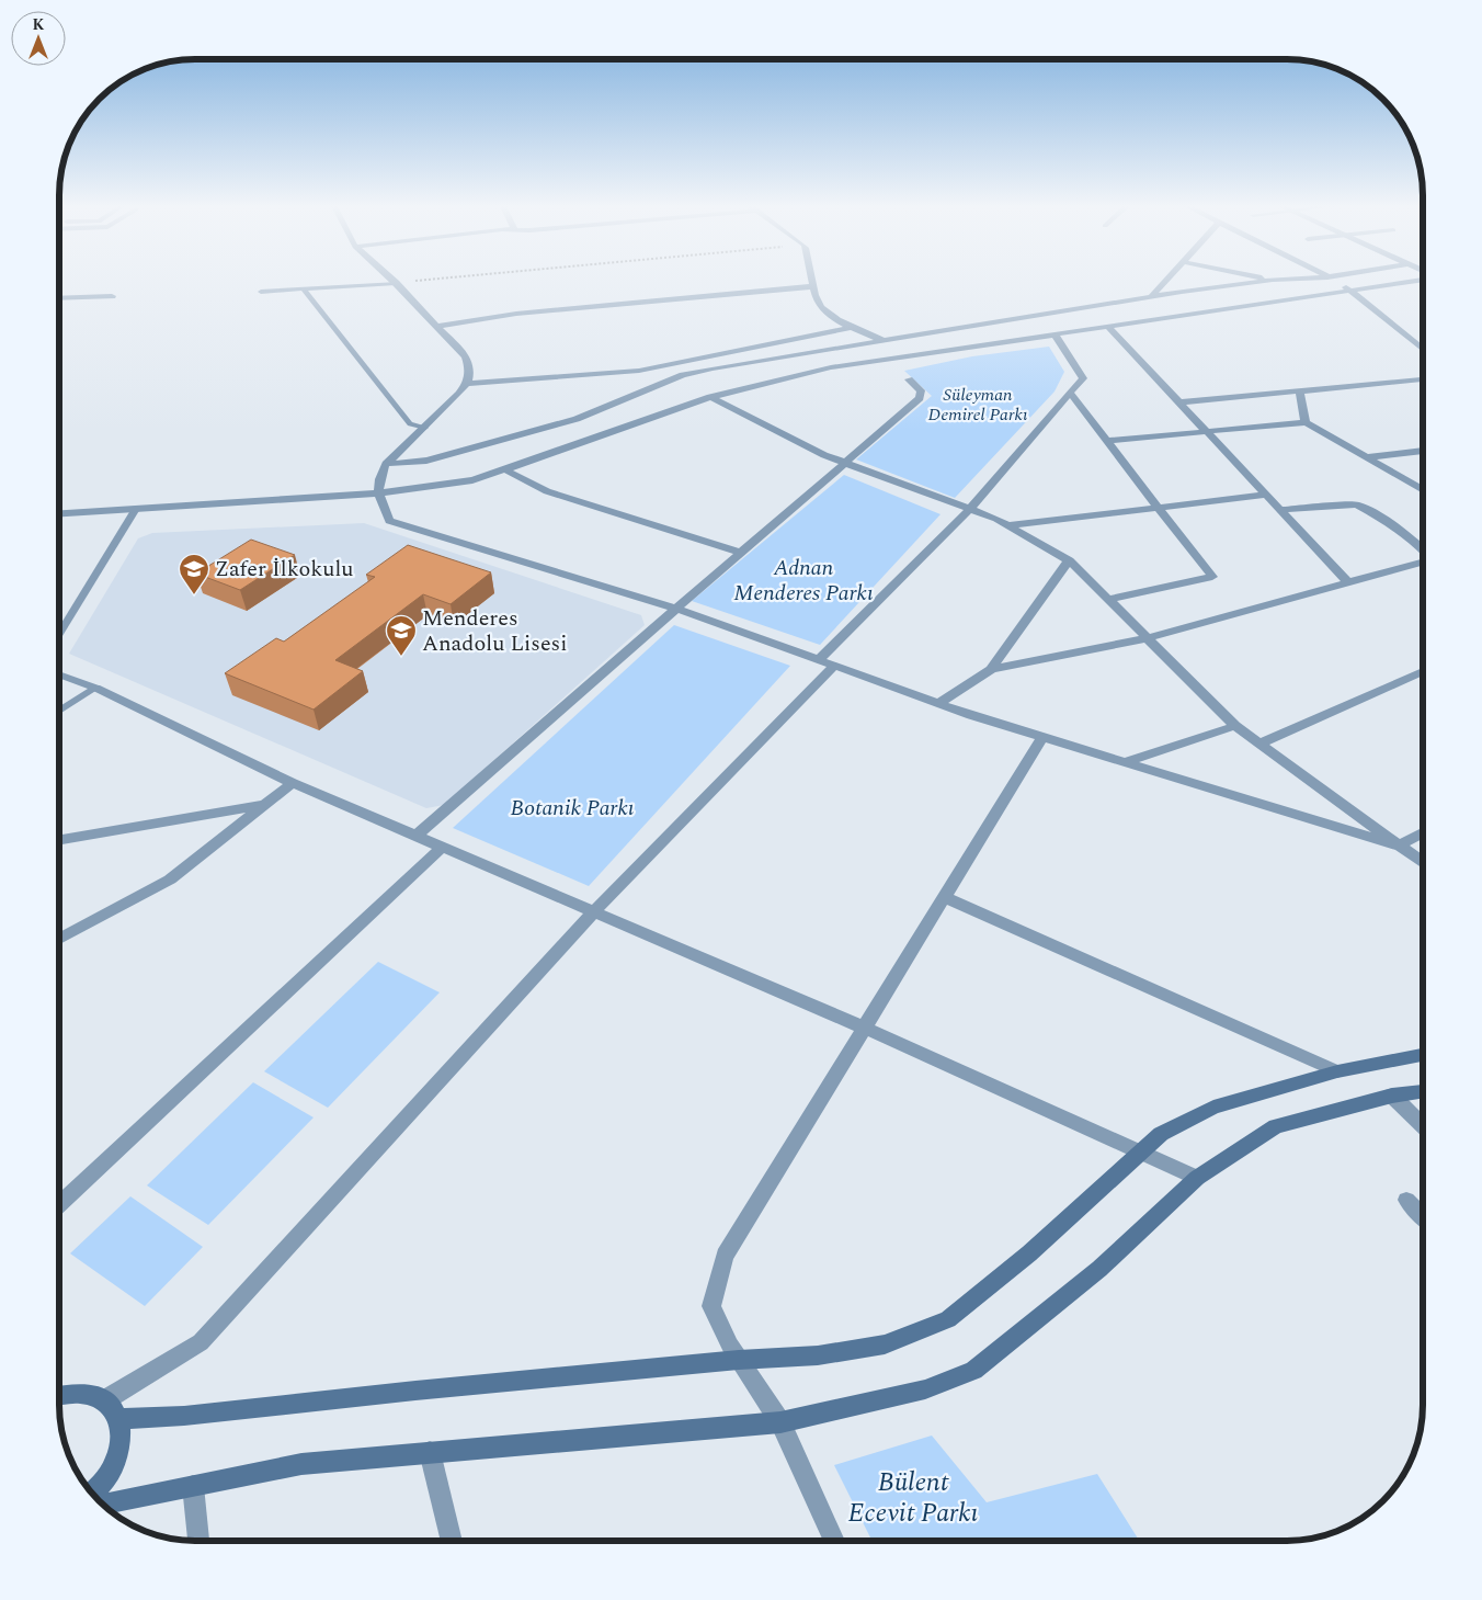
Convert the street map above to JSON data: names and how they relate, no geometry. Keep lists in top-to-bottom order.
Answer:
{
  "parks": [
    "Süleyman Demirel Parkı",
    "Adnan Menderes Parkı",
    "Botanik Parkı",
    "Bülent Ecevit Parkı"
  ],
  "places": {
    "school or university": ["Zafer İlkokulu", "Menderes Anadolu Lisesi"]
  },
  "north": "top"
}
